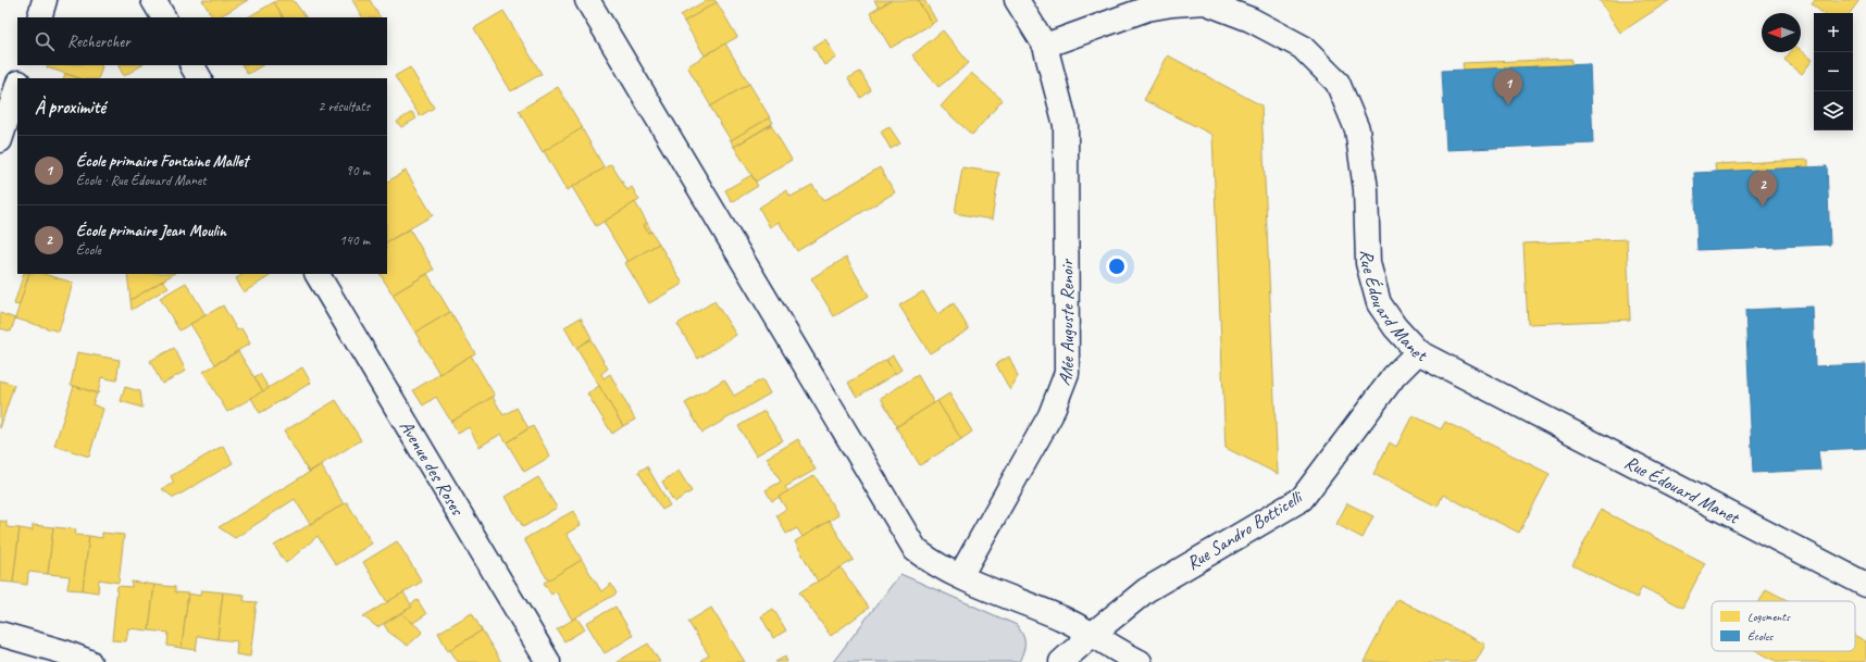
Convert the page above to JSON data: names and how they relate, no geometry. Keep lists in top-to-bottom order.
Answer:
{
  "streets": {
    "street": [
      "Rue Édouard Manet",
      "Allée Auguste Renoir",
      "Avenue des Roses",
      "Rue Sandro Botticelli"
    ]
  },
  "crossings": [
    ["Rue Édouard Manet", "Allée Auguste Renoir"],
    ["Rue Édouard Manet", "Rue Sandro Botticelli"]
  ],
  "legend": ["Logements", "Écoles"],
  "north": "left",
  "page": {
    "map_buttons": ["+", "−"],
    "search": "Rechercher",
    "pins": ["1", "2"],
    "heading": ["À proximité", "2 résultats"],
    "list": [
      {
        "mark": "1",
        "name": "École primaire Fontaine Mallet",
        "note": "École · Rue Édouard Manet",
        "value": "90 m"
      },
      {
        "mark": "2",
        "name": "École primaire Jean Moulin",
        "note": "École",
        "value": "140 m"
      }
    ]
  }
}
